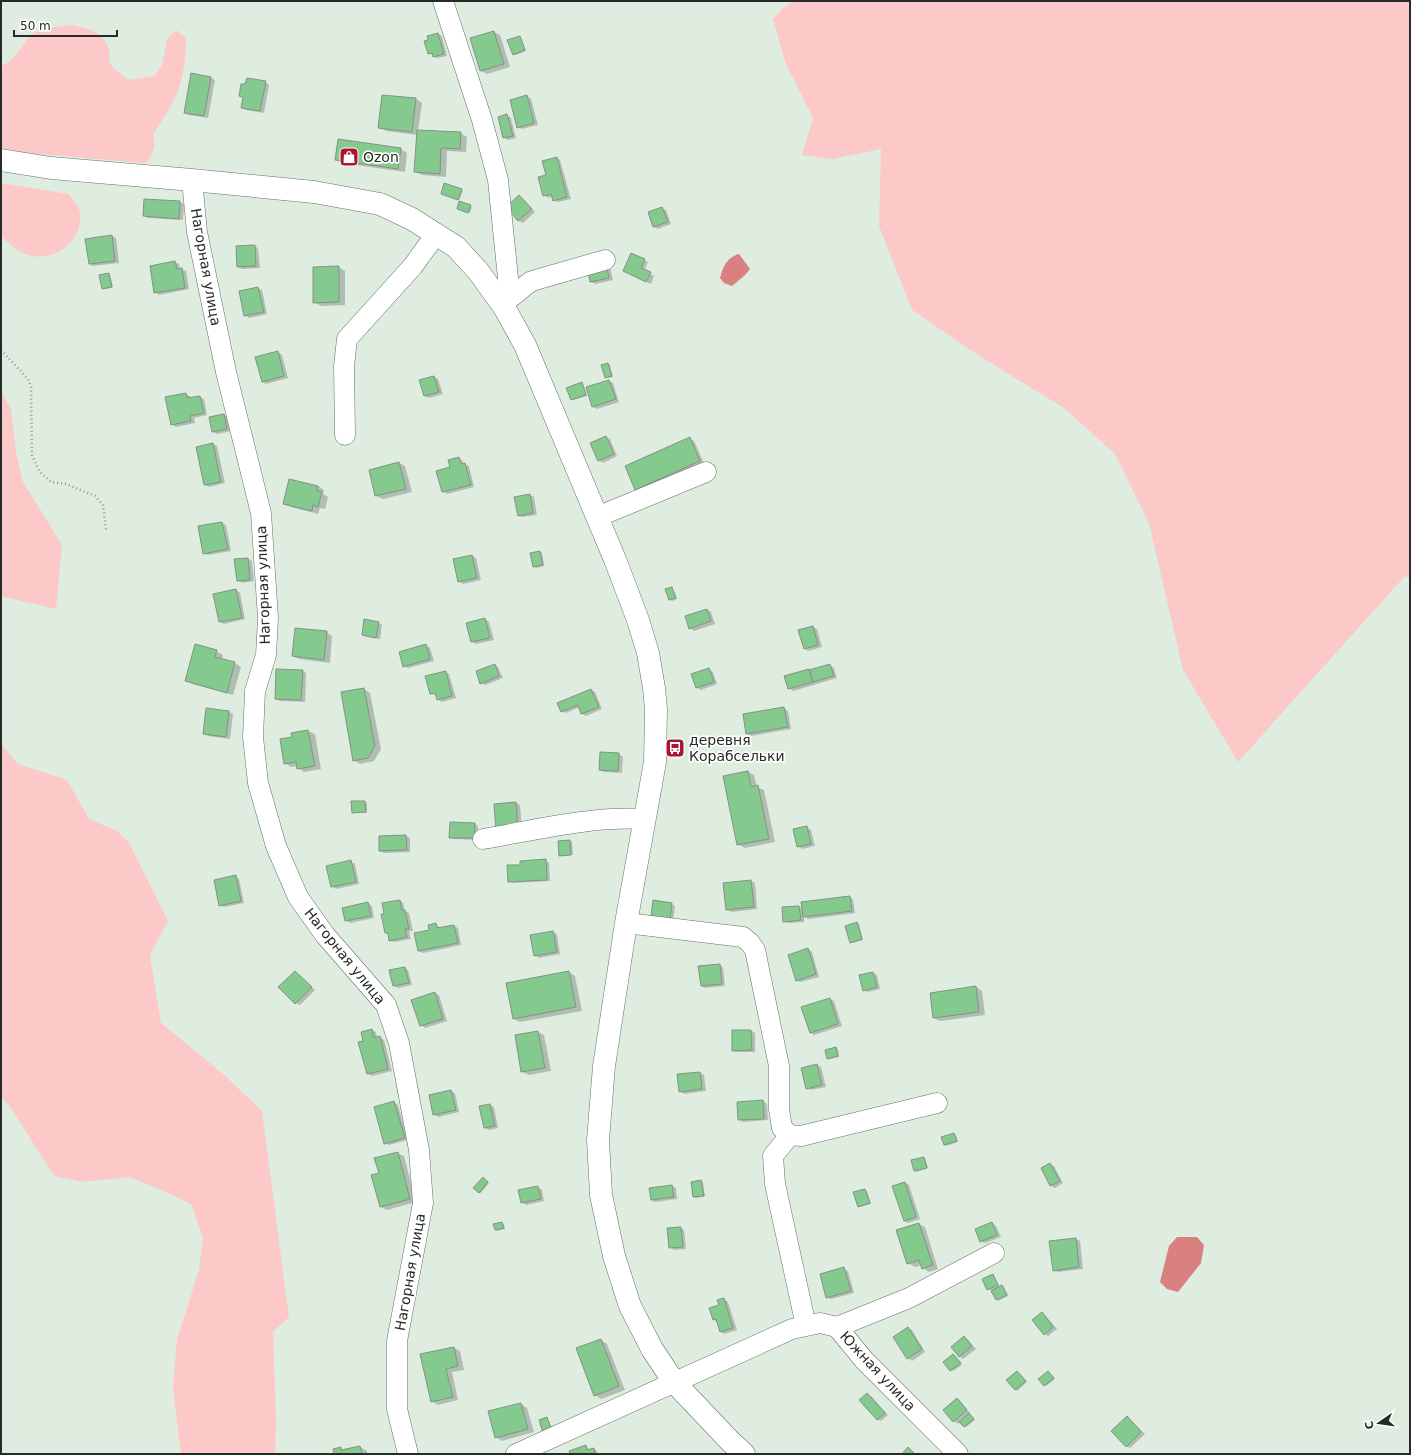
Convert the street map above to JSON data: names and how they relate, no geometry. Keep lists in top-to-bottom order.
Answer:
{
  "streets": {
    "street": ["Нагорная улица", "Южная улица"]
  },
  "places": {
    "shop": ["Ozon"],
    "bus stop": ["деревня Корабсельки"]
  },
  "scale_bar": "50 m",
  "north": "left"
}
